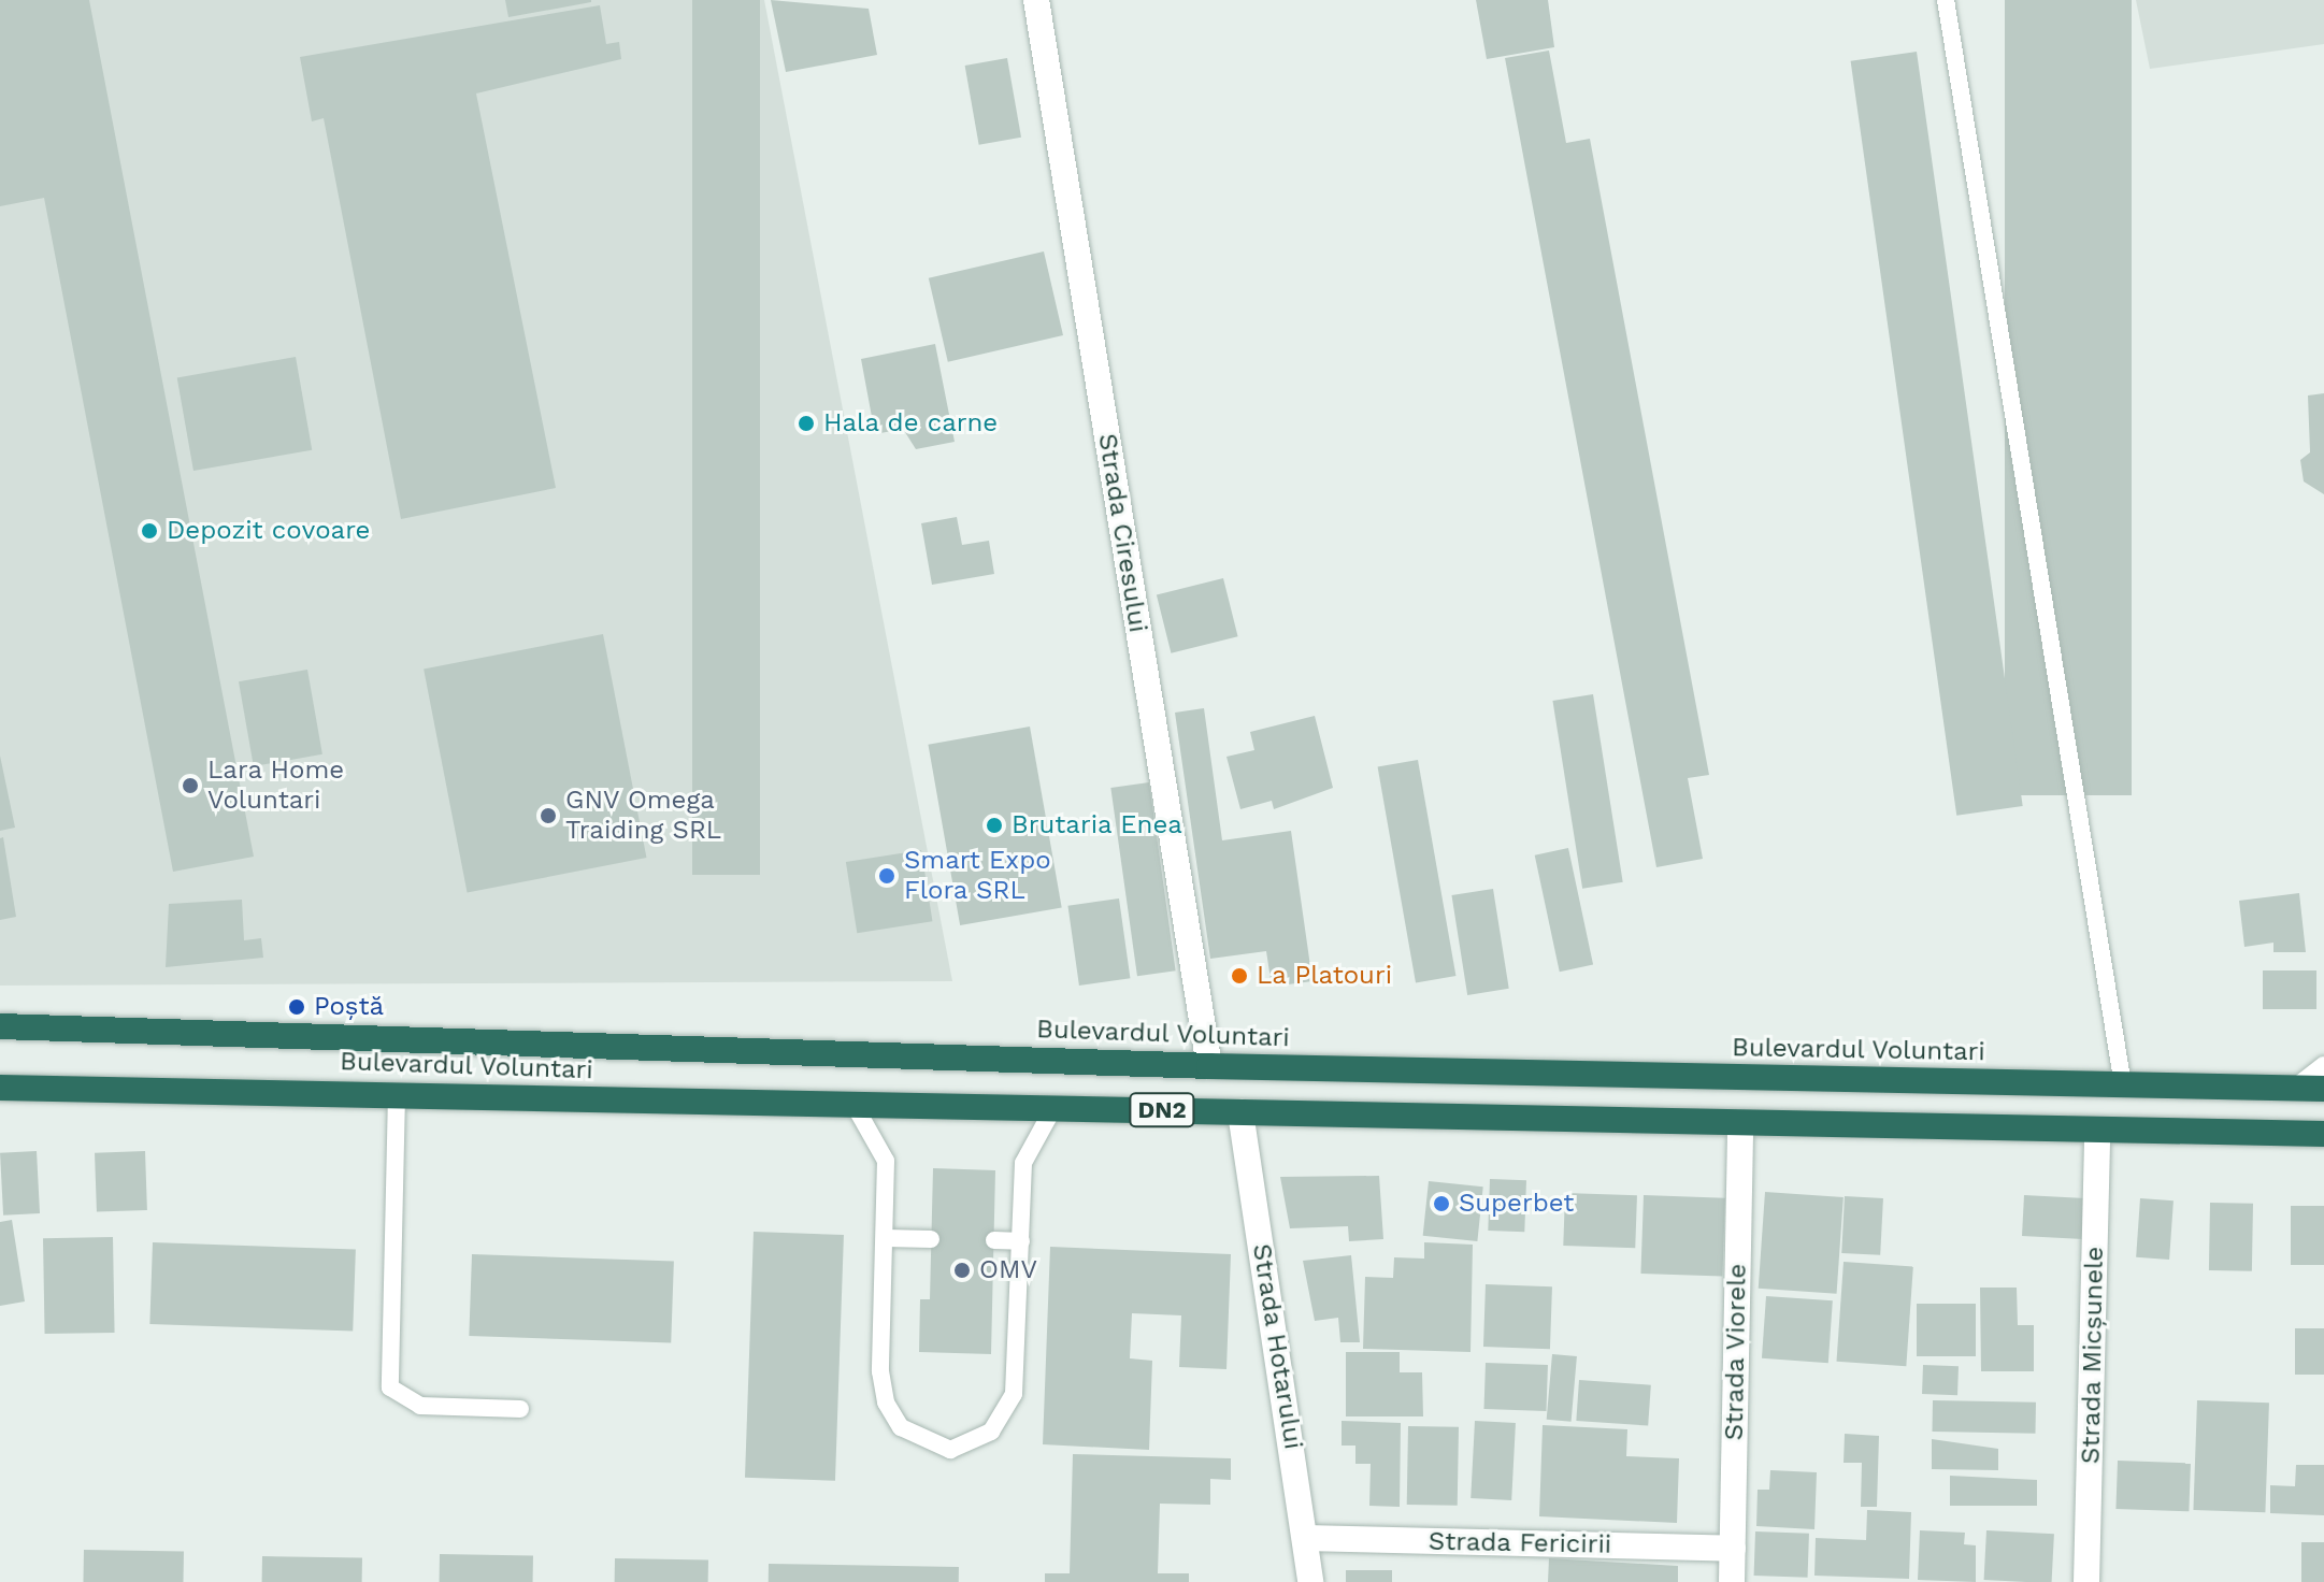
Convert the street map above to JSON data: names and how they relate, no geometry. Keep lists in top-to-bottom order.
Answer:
{
  "streets": {
    "highway": ["Bulevardul Voluntari", "DN2"],
    "street": [
      "Strada Ciresului",
      "Strada Hotarului",
      "Strada Viorele",
      "Strada Micșunele",
      "Strada Fericirii"
    ]
  },
  "crossings": [
    ["Strada Ciresului", "Bulevardul Voluntari"],
    ["Bulevardul Voluntari", "Strada Hotarului"],
    ["Bulevardul Voluntari", "Strada Viorele"],
    ["Bulevardul Voluntari", "Strada Micșunele"],
    ["Strada Hotarului", "Strada Fericirii"],
    ["Strada Viorele", "Strada Fericirii"]
  ],
  "places": [
    "Hala de carne",
    "Depozit covoare",
    "Lara Home Voluntari",
    "GNV Omega Traiding SRL",
    "Brutaria Enea",
    "Smart Expo Flora SRL",
    "La Platouri",
    "Poștă",
    "Superbet",
    "OMV"
  ]
}
